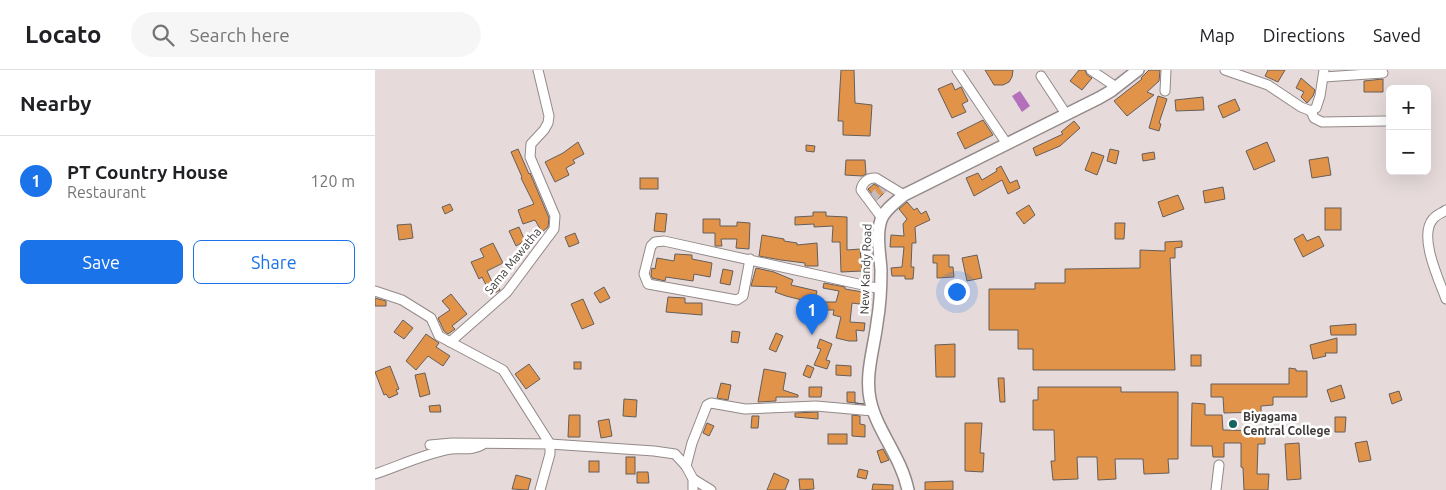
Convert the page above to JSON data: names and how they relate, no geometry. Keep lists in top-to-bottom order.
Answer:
{
  "streets": {
    "main road": ["New Kandy Road"],
    "street": ["Sama Mawatha"]
  },
  "places": ["Biyagama Central College"],
  "page": {
    "header": "Locato",
    "search": "Search here",
    "nav": ["Map", "Directions", "Saved"],
    "heading": "Nearby",
    "map_buttons": ["+", "−"],
    "list": [
      {
        "mark": "1",
        "name": "PT Country House",
        "note": "Restaurant",
        "value": "120 m"
      }
    ],
    "buttons": ["Save", "Share"],
    "pins": "1"
  }
}
